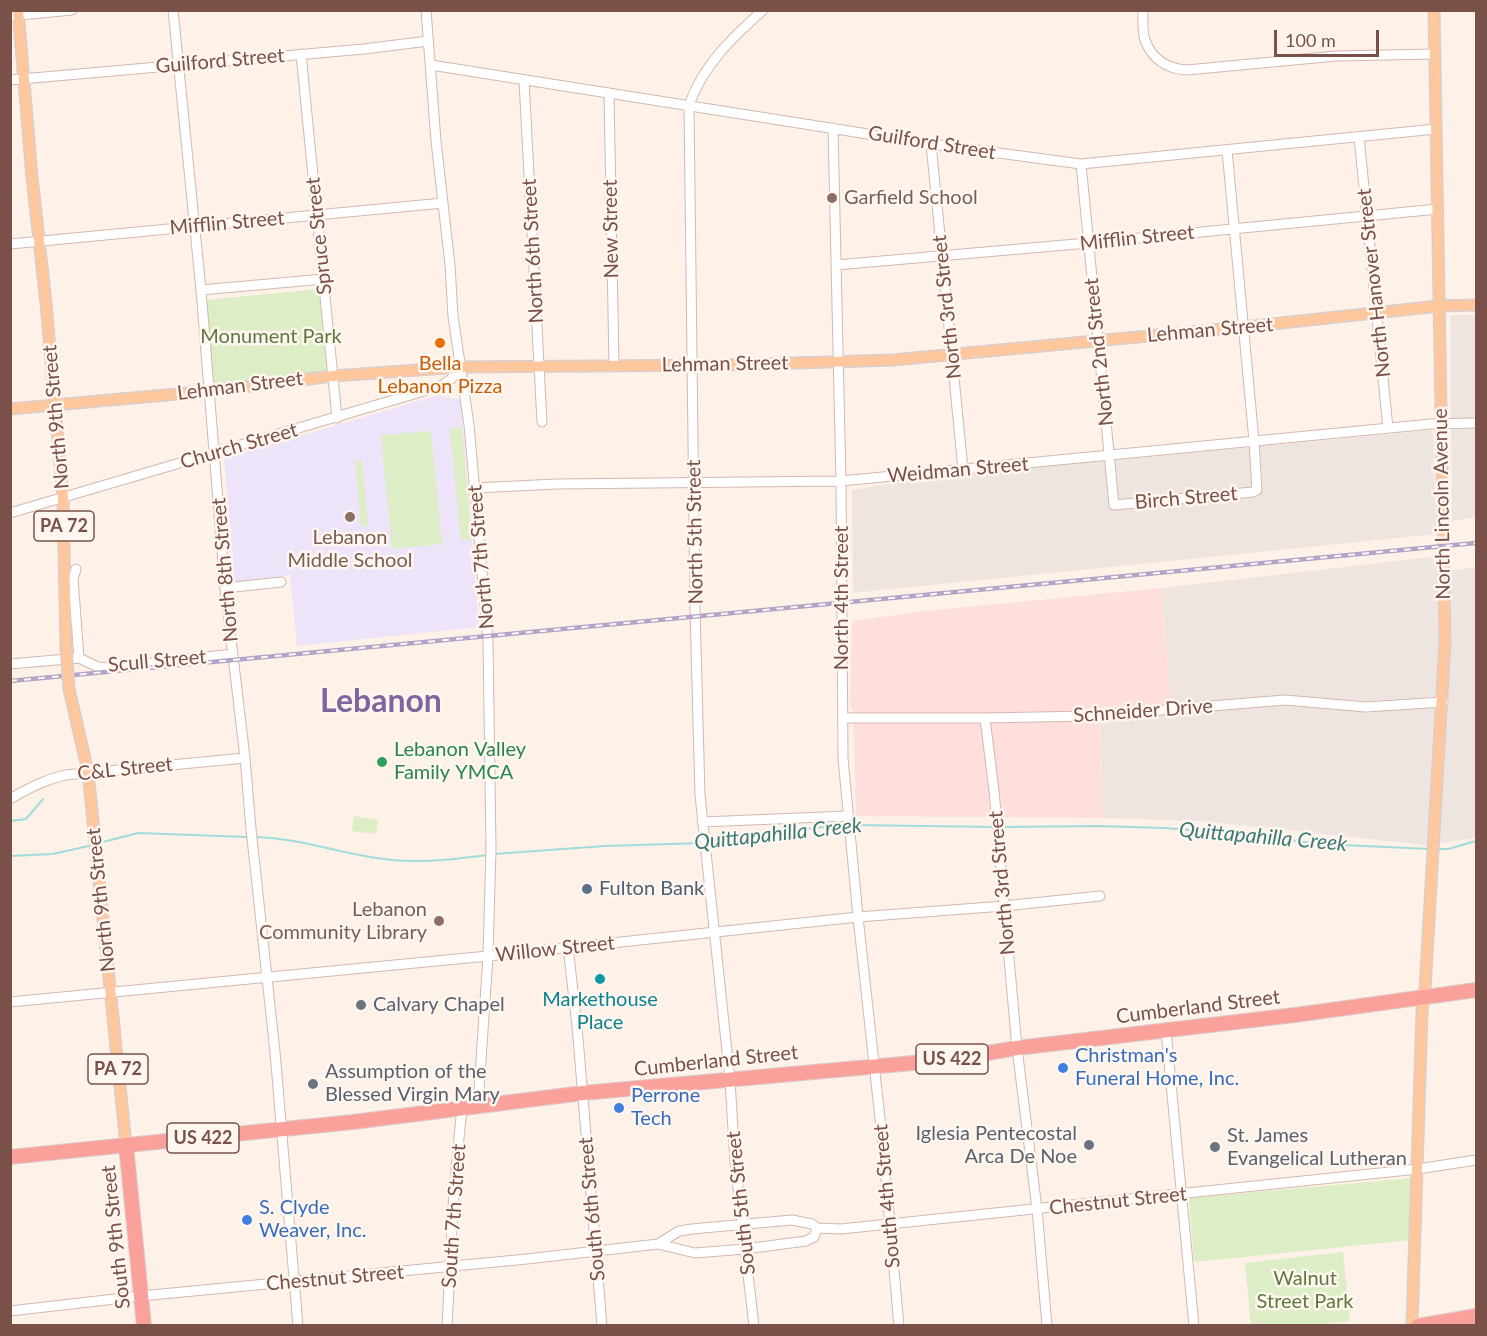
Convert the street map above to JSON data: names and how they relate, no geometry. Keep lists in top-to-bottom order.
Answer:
{
  "streets": {
    "highway": [
      "PA 72",
      "Cumberland Street",
      "US 422",
      "South 9th Street"
    ],
    "main road": ["Lehman Street", "North 9th Street", "North Lincoln Avenue"],
    "street": [
      "Guilford Street",
      "Mifflin Street",
      "New Street",
      "Spruce Street",
      "North 6th Street",
      "North Hanover Street",
      "North 3rd Street",
      "North 2nd Street",
      "Church Street",
      "Weidman Street",
      "Birch Street",
      "North 5th Street",
      "North 7th Street",
      "North 8th Street",
      "North 4th Street",
      "Scull Street",
      "Schneider Drive",
      "C&L Street",
      "Willow Street",
      "South 4th Street",
      "Chestnut Street",
      "South 5th Street",
      "South 6th Street",
      "South 7th Street"
    ]
  },
  "crossings": [
    ["Guilford Street", "New Street"],
    ["Guilford Street", "Spruce Street"],
    ["Guilford Street", "North 6th Street"],
    ["Guilford Street", "North Hanover Street"],
    ["Guilford Street", "North 3rd Street"],
    ["Guilford Street", "North 2nd Street"],
    ["Guilford Street", "North 9th Street"],
    ["Guilford Street", "North Lincoln Avenue"],
    ["Guilford Street", "North 5th Street"],
    ["Guilford Street", "North 7th Street"],
    ["Guilford Street", "North 8th Street"],
    ["Guilford Street", "North 4th Street"],
    ["Mifflin Street", "Spruce Street"],
    ["Mifflin Street", "North Hanover Street"],
    ["Mifflin Street", "North 3rd Street"],
    ["Mifflin Street", "North 2nd Street"],
    ["Mifflin Street", "North 9th Street"],
    ["Mifflin Street", "North Lincoln Avenue"],
    ["Mifflin Street", "North 7th Street"],
    ["Mifflin Street", "North 8th Street"],
    ["Mifflin Street", "North 4th Street"],
    ["New Street", "Lehman Street"],
    ["Spruce Street", "Lehman Street"],
    ["Spruce Street", "Church Street"],
    ["North 6th Street", "Lehman Street"],
    ["North Hanover Street", "Lehman Street"],
    ["North Hanover Street", "Weidman Street"],
    ["North 3rd Street", "Lehman Street"],
    ["North 3rd Street", "Weidman Street"],
    ["North 3rd Street", "Schneider Drive"],
    ["North 3rd Street", "Willow Street"],
    ["North 3rd Street", "Cumberland Street"],
    ["North 3rd Street", "Chestnut Street"],
    ["Lehman Street", "North 2nd Street"],
    ["Lehman Street", "North 9th Street"],
    ["Lehman Street", "Church Street"],
    ["Lehman Street", "North Lincoln Avenue"],
    ["Lehman Street", "North 5th Street"],
    ["Lehman Street", "North 7th Street"],
    ["Lehman Street", "North 8th Street"],
    ["Lehman Street", "North 4th Street"],
    ["North 2nd Street", "Weidman Street"],
    ["North 2nd Street", "Birch Street"],
    ["North 9th Street", "Church Street"],
    ["North 9th Street", "C&L Street"],
    ["North 9th Street", "Willow Street"],
    ["North 9th Street", "Cumberland Street"],
    ["North 9th Street", "South 9th Street"],
    ["Church Street", "North 7th Street"],
    ["Church Street", "North 8th Street"],
    ["Weidman Street", "Birch Street"],
    ["Weidman Street", "North Lincoln Avenue"],
    ["Weidman Street", "North 5th Street"],
    ["Weidman Street", "North 7th Street"],
    ["Weidman Street", "North 4th Street"],
    ["North Lincoln Avenue", "Schneider Drive"],
    ["North Lincoln Avenue", "Cumberland Street"],
    ["North Lincoln Avenue", "US 422"],
    ["North Lincoln Avenue", "Chestnut Street"],
    ["North 5th Street", "Willow Street"],
    ["North 5th Street", "Cumberland Street"],
    ["North 5th Street", "South 5th Street"],
    ["North 7th Street", "Willow Street"],
    ["North 7th Street", "Cumberland Street"],
    ["North 8th Street", "Scull Street"],
    ["North 8th Street", "C&L Street"],
    ["North 8th Street", "Willow Street"],
    ["North 8th Street", "Cumberland Street"],
    ["North 8th Street", "Chestnut Street"],
    ["North 4th Street", "Schneider Drive"],
    ["North 4th Street", "Willow Street"],
    ["North 4th Street", "Cumberland Street"],
    ["North 4th Street", "South 4th Street"],
    ["Cumberland Street", "US 422"],
    ["Cumberland Street", "South 4th Street"],
    ["Cumberland Street", "South 5th Street"],
    ["Cumberland Street", "South 6th Street"],
    ["Cumberland Street", "South 7th Street"],
    ["Cumberland Street", "South 9th Street"],
    ["South 4th Street", "Chestnut Street"],
    ["Chestnut Street", "South 5th Street"],
    ["Chestnut Street", "South 6th Street"],
    ["Chestnut Street", "South 7th Street"],
    ["Chestnut Street", "South 9th Street"]
  ],
  "districts": ["Lebanon"],
  "water": ["Quittapahilla Creek"],
  "parks": ["Monument Park", "Walnut Street Park"],
  "places": [
    "Garfield School",
    "Bella Lebanon Pizza",
    "Lebanon Middle School",
    "Lebanon Valley Family YMCA",
    "Fulton Bank",
    "Lebanon Community Library",
    "Markethouse Place",
    "Calvary Chapel",
    "Christman's Funeral Home, Inc.",
    "Assumption of the Blessed Virgin Mary",
    "Perrone Tech",
    "Iglesia Pentecostal Arca De Noe",
    "St. James Evangelical Lutheran",
    "S. Clyde Weaver, Inc."
  ],
  "scale_bar": "100 m"
}
